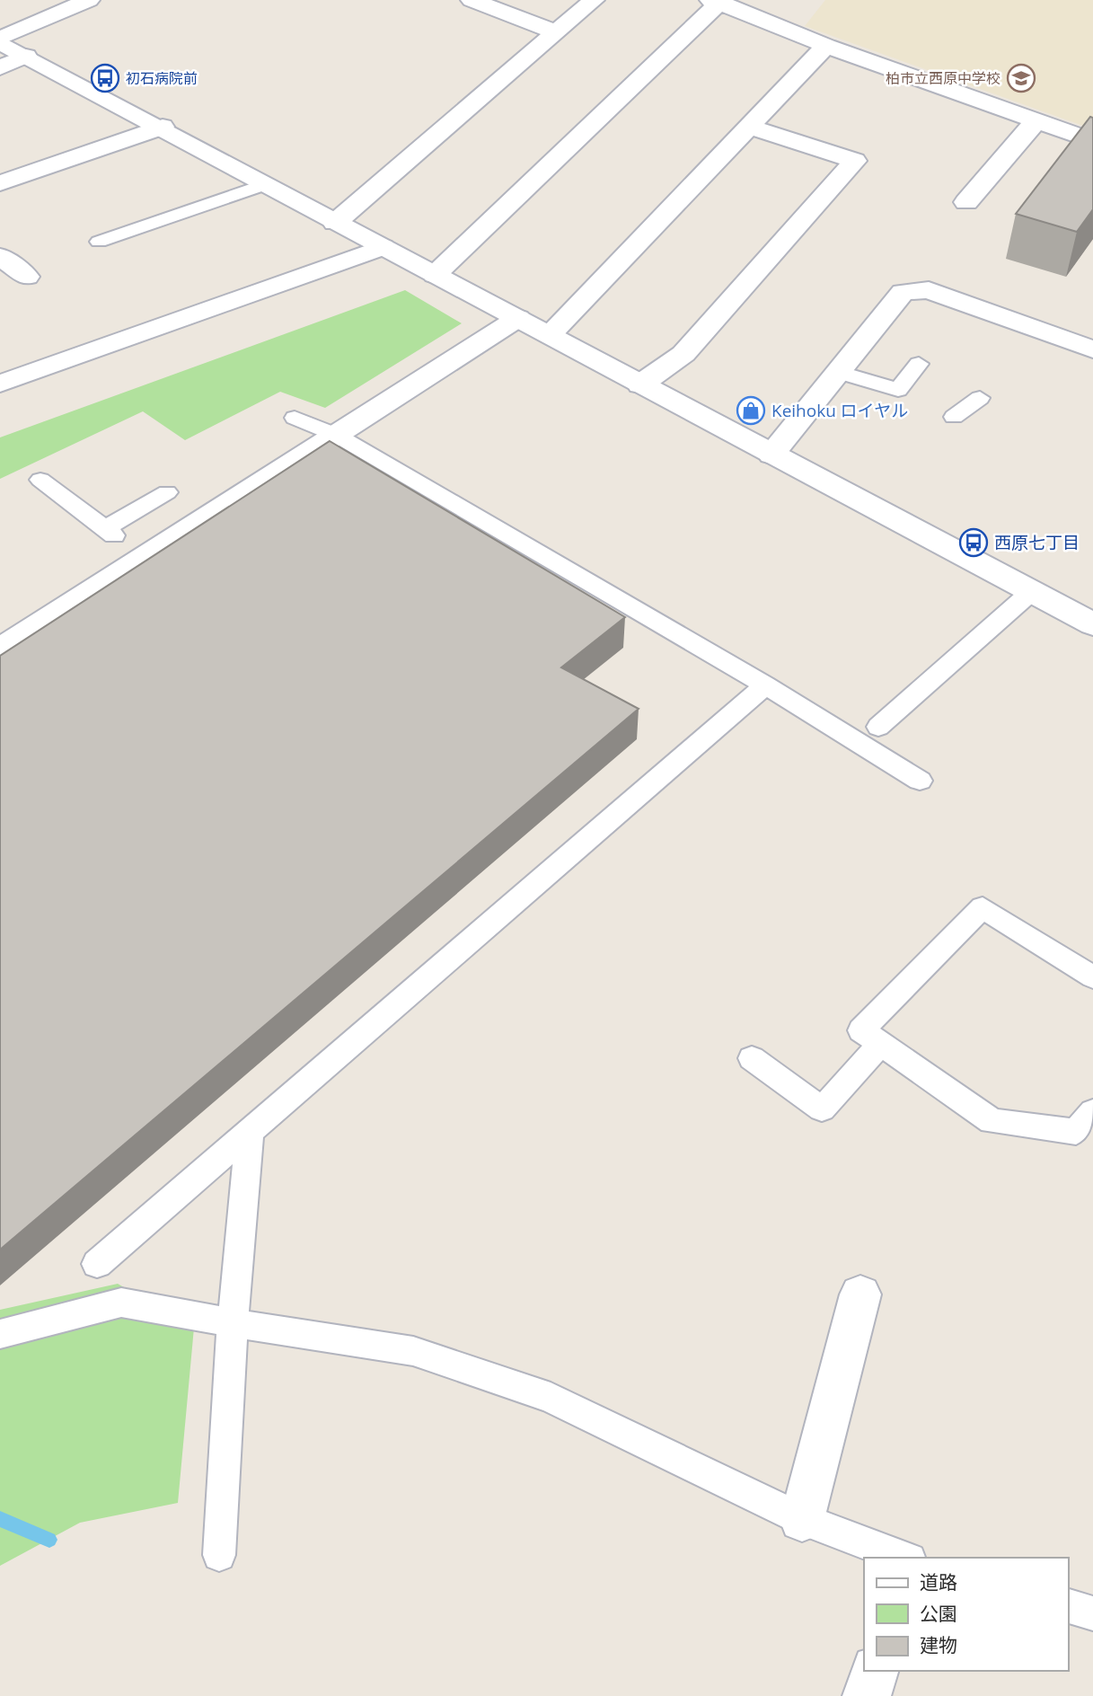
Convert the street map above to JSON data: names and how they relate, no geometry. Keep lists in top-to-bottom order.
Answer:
{
  "places": {
    "bus stop": ["初石病院前", "西原七丁目"],
    "school or university": ["柏市立西原中学校"],
    "shop": ["Keihoku ロイヤル"]
  },
  "legend": ["道路", "公園", "建物"]
}
